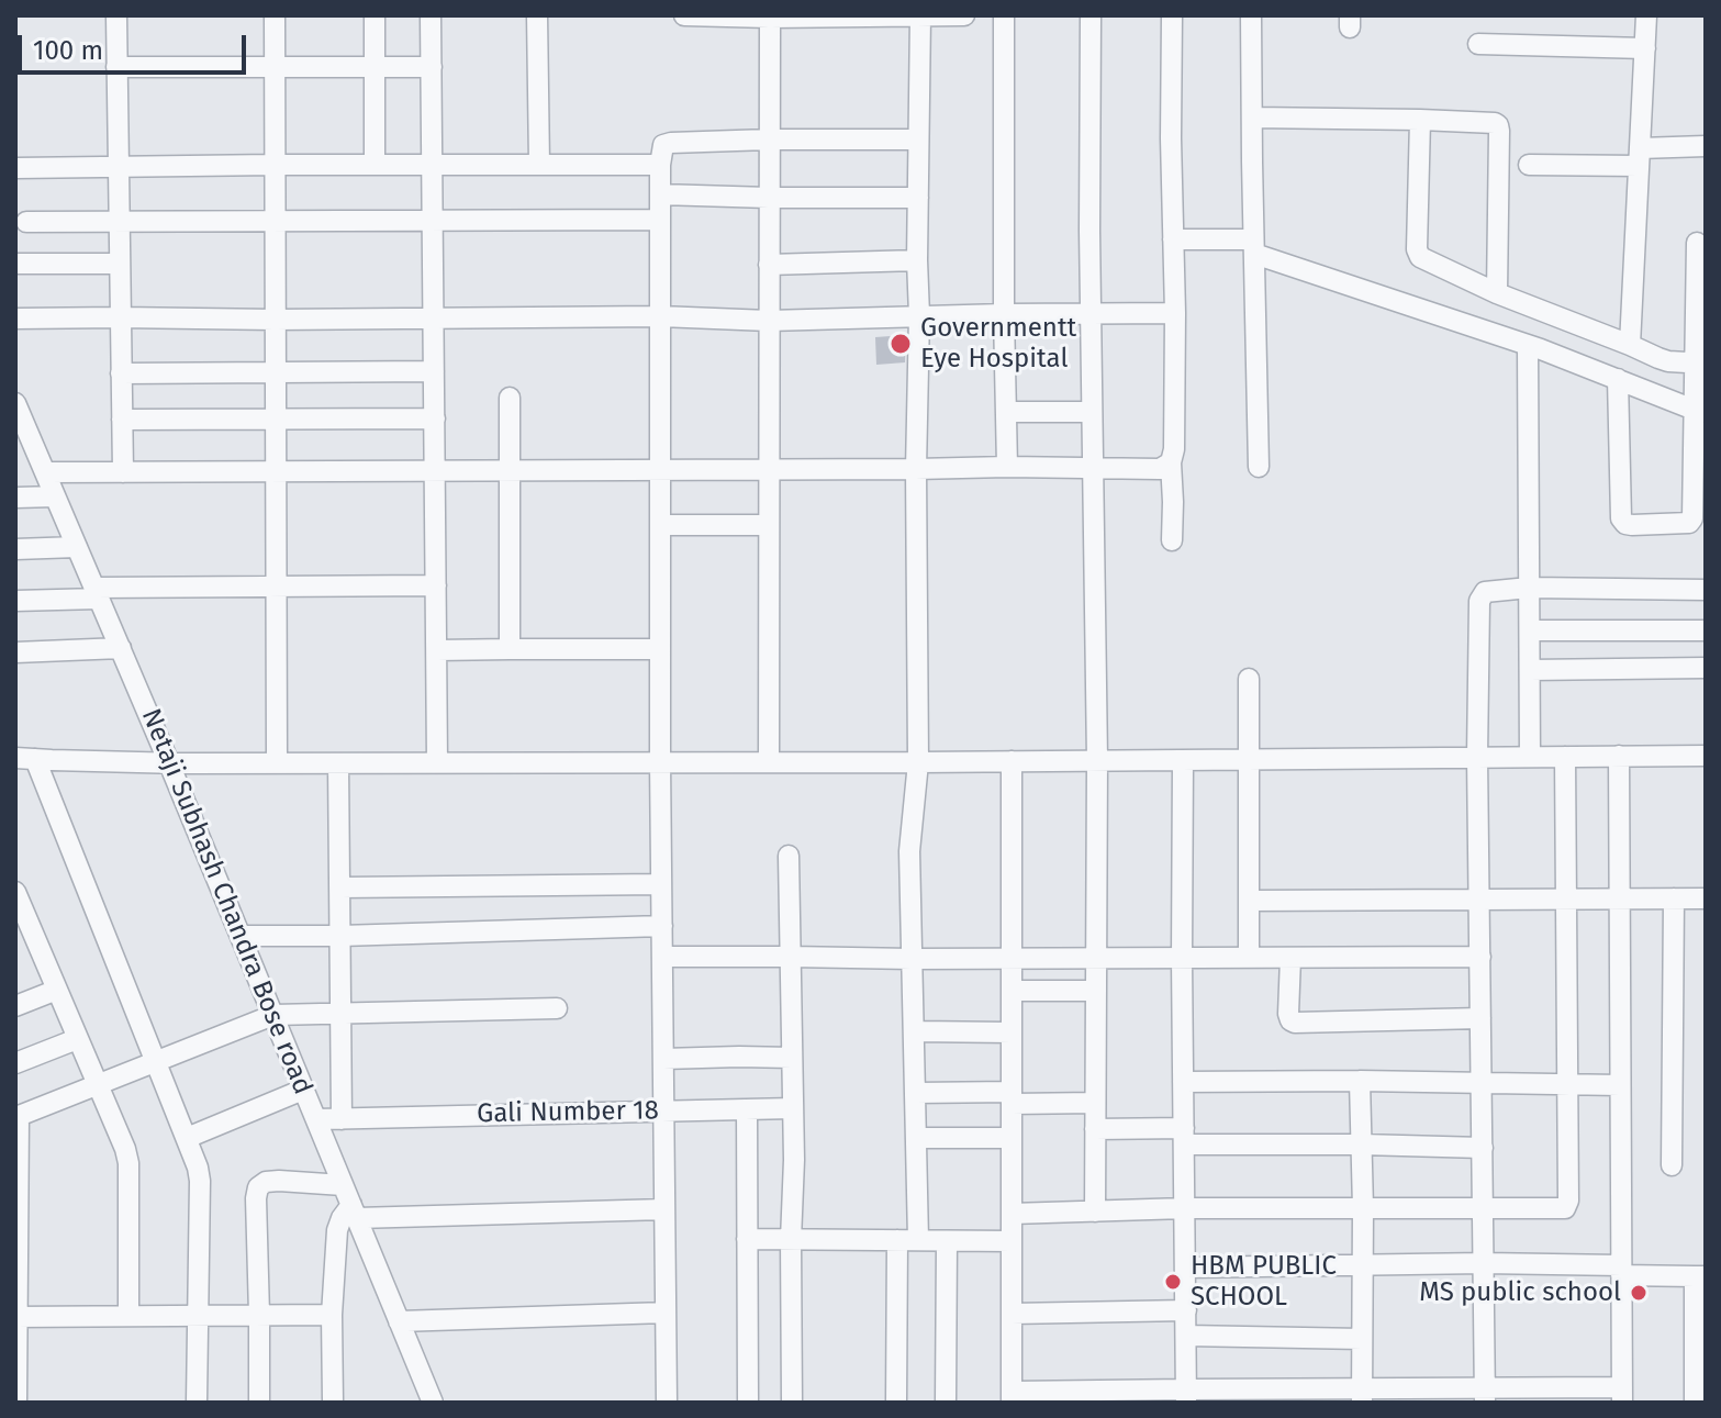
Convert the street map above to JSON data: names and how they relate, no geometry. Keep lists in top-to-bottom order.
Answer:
{
  "streets": {
    "street": ["Netaji Subhash Chandra Bose road", "Gali Number 18"]
  },
  "crossings": [
    ["Netaji Subhash Chandra Bose road", "Gali Number 18"]
  ],
  "places": ["Governmentt Eye Hospital", "HBM PUBLIC SCHOOL", "MS public school"],
  "scale_bar": "100 m"
}
